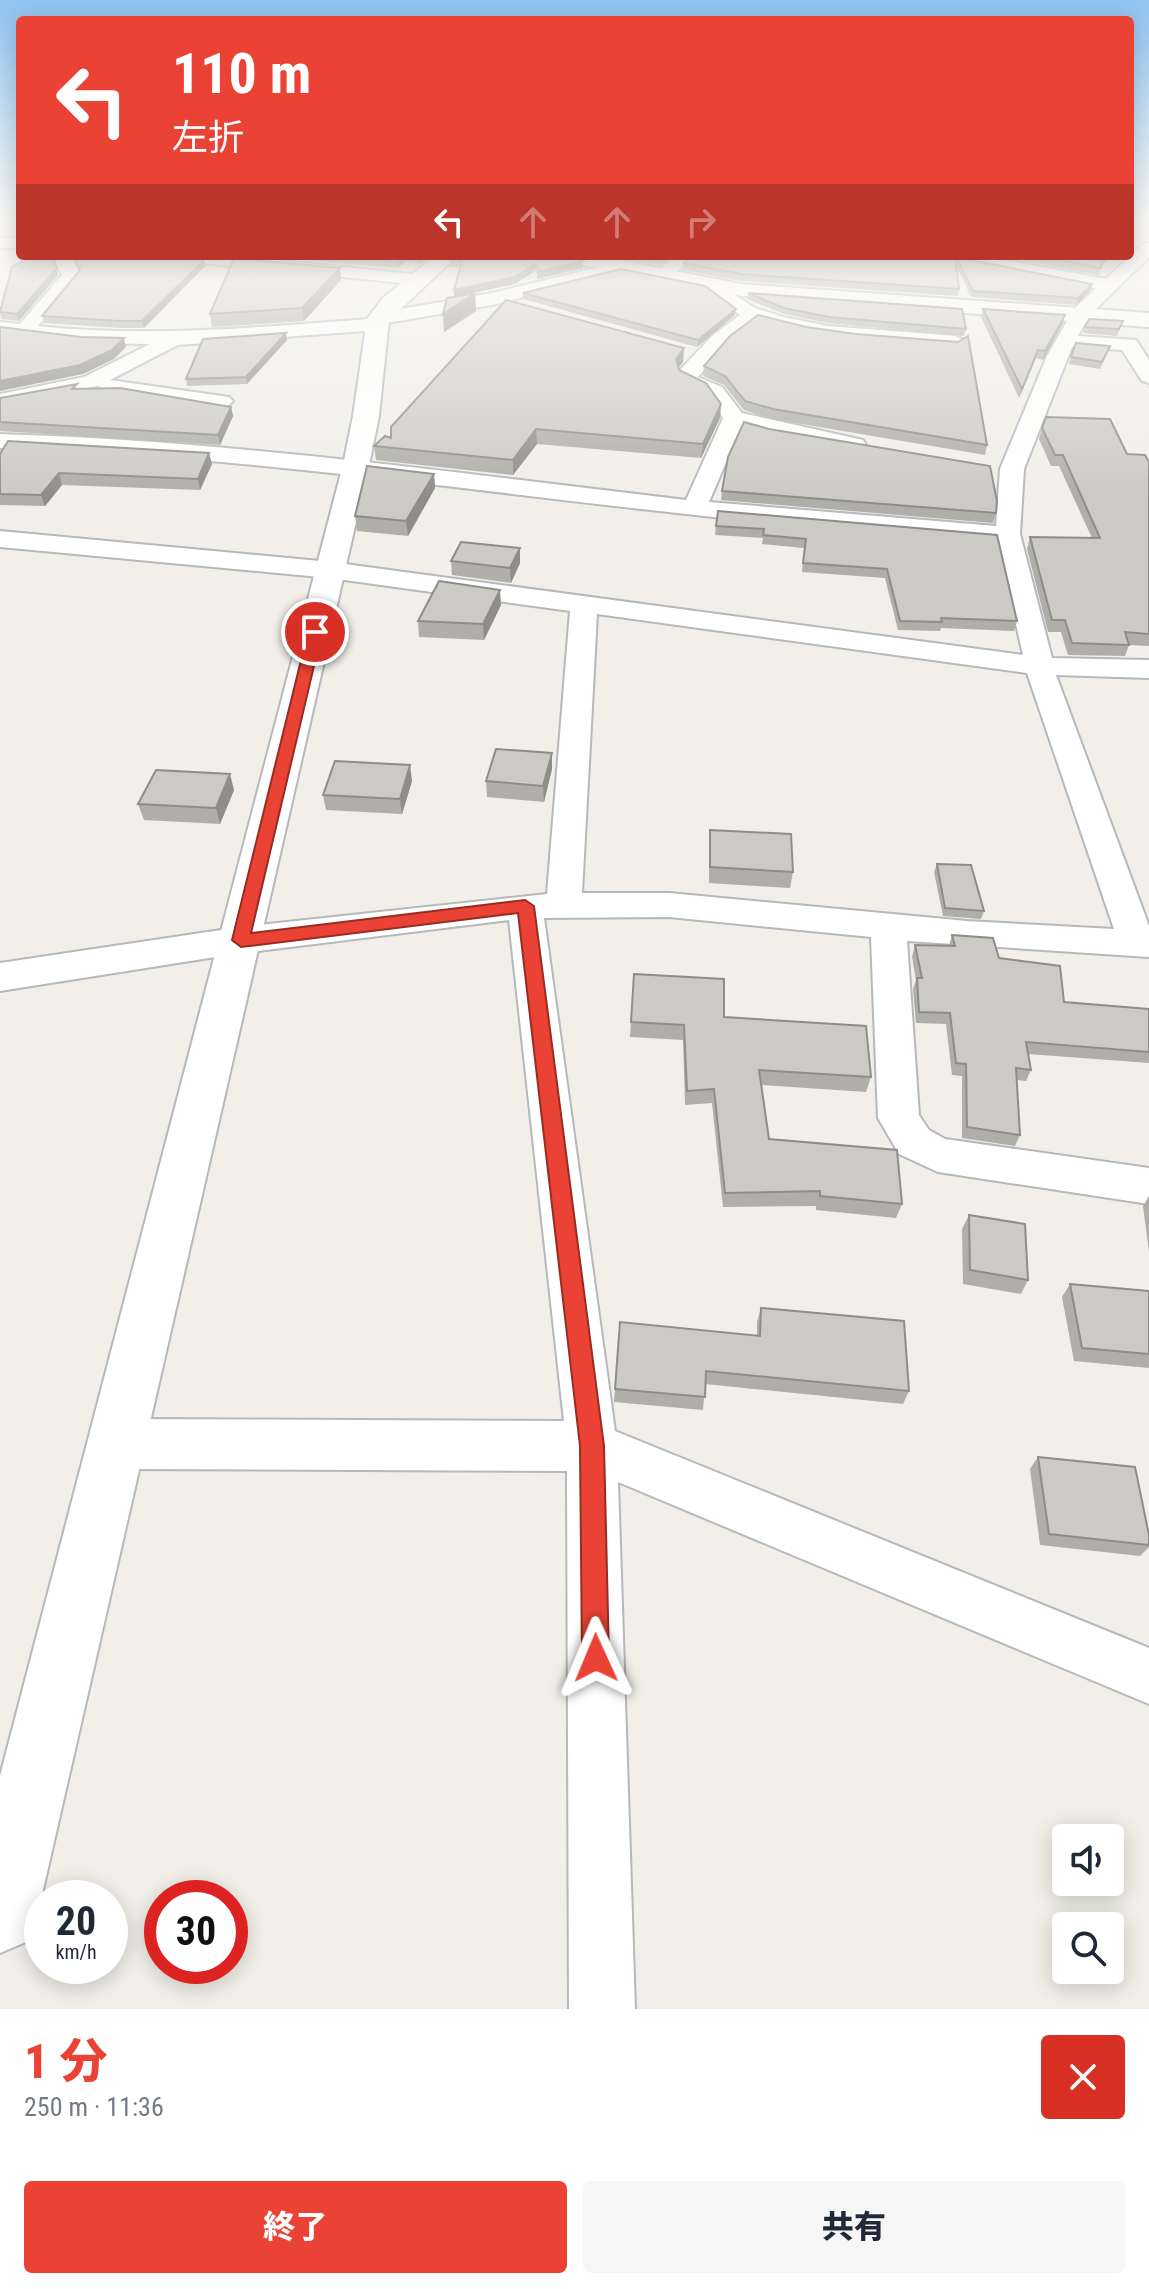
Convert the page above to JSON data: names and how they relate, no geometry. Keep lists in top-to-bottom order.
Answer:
{
  "page": {
    "turn": ["110 m", "左折"],
    "speed": "20 km/h",
    "limit": "30",
    "heading": ["1 分", "250 m · 11:36"],
    "buttons": ["終了", "共有"]
  }
}
